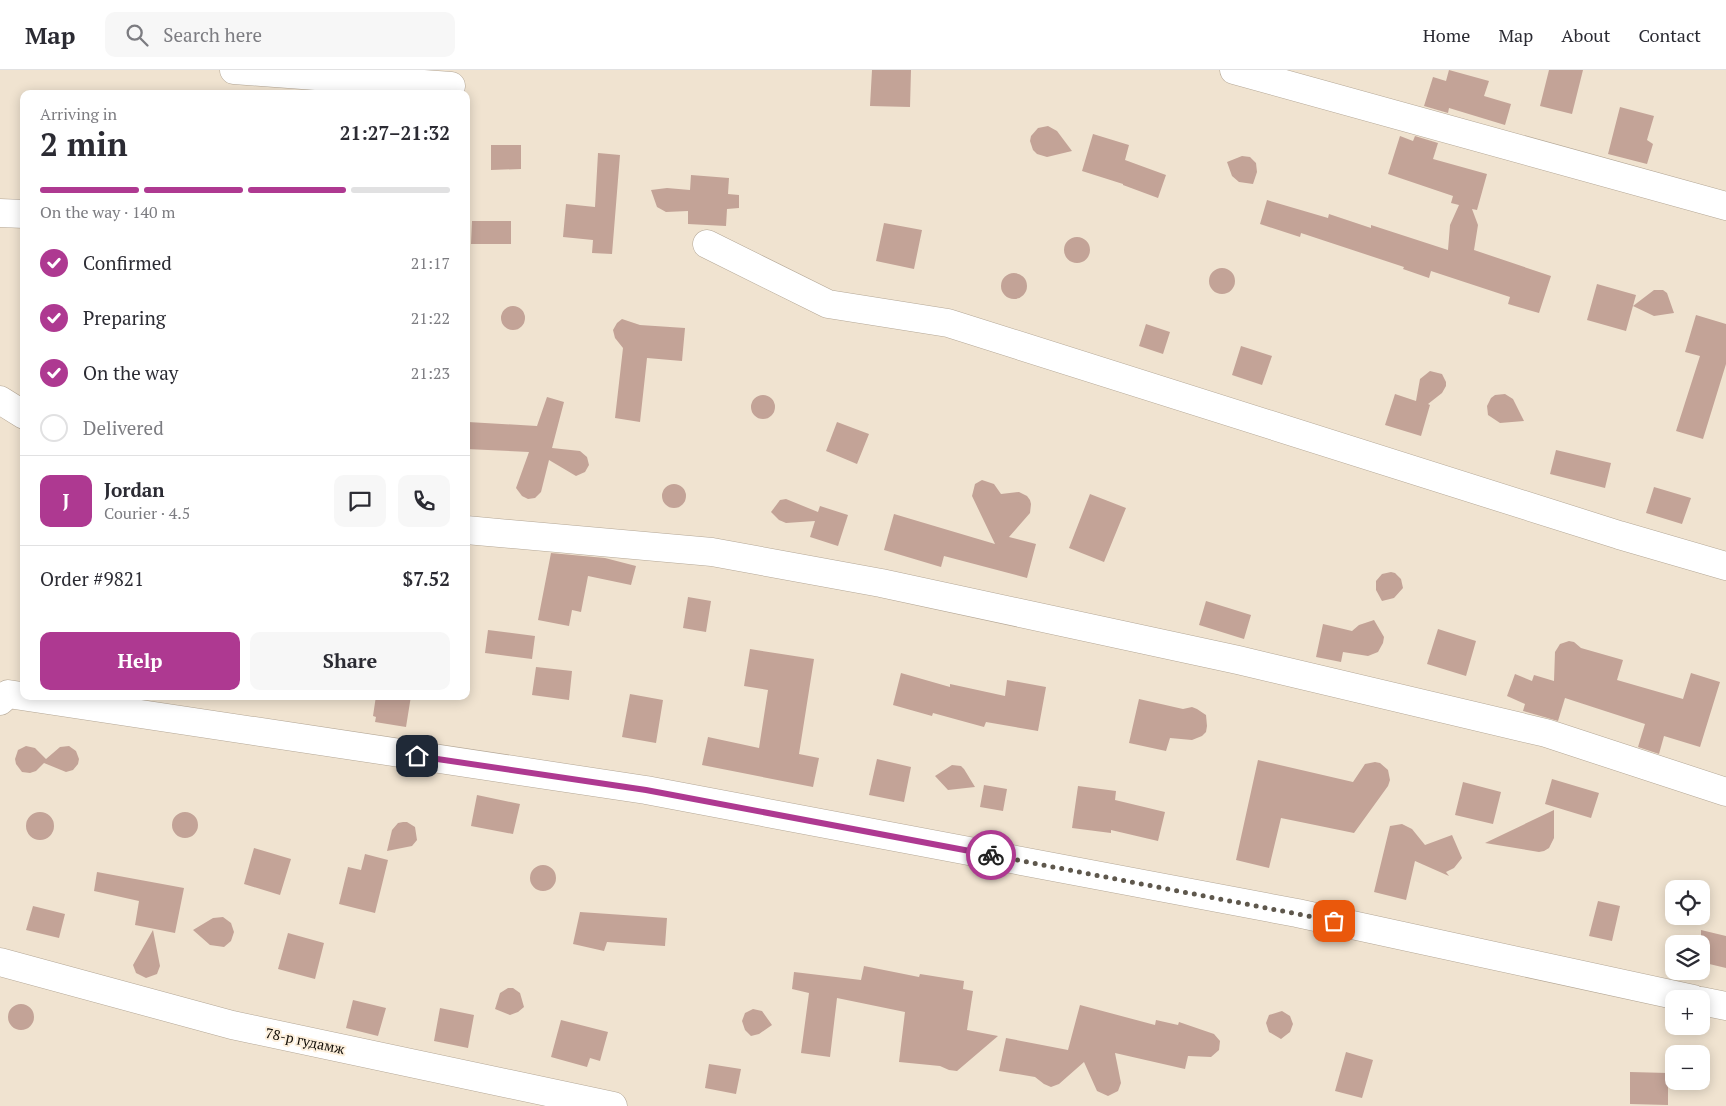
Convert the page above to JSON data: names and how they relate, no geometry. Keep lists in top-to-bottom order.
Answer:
{
  "streets": {
    "street": ["78-р гудамж"]
  },
  "page": {
    "header": "Map",
    "search": "Search here",
    "nav": [
      "Home",
      "Map",
      "About",
      "Contact"
    ],
    "heading": ["2 min", "Arriving in", "21:27–21:32"],
    "panel": [
      "Jordan",
      "Courier · 4.5",
      "Order #9821",
      "$7.52"
    ],
    "bar": "On the way · 140 m",
    "list": [
      ["Confirmed", "21:17"],
      ["Preparing", "21:22"],
      ["On the way", "21:23"],
      "Delivered"
    ],
    "round": "J",
    "buttons": ["Help", "Share"],
    "map_buttons": ["+", "−"]
  }
}
